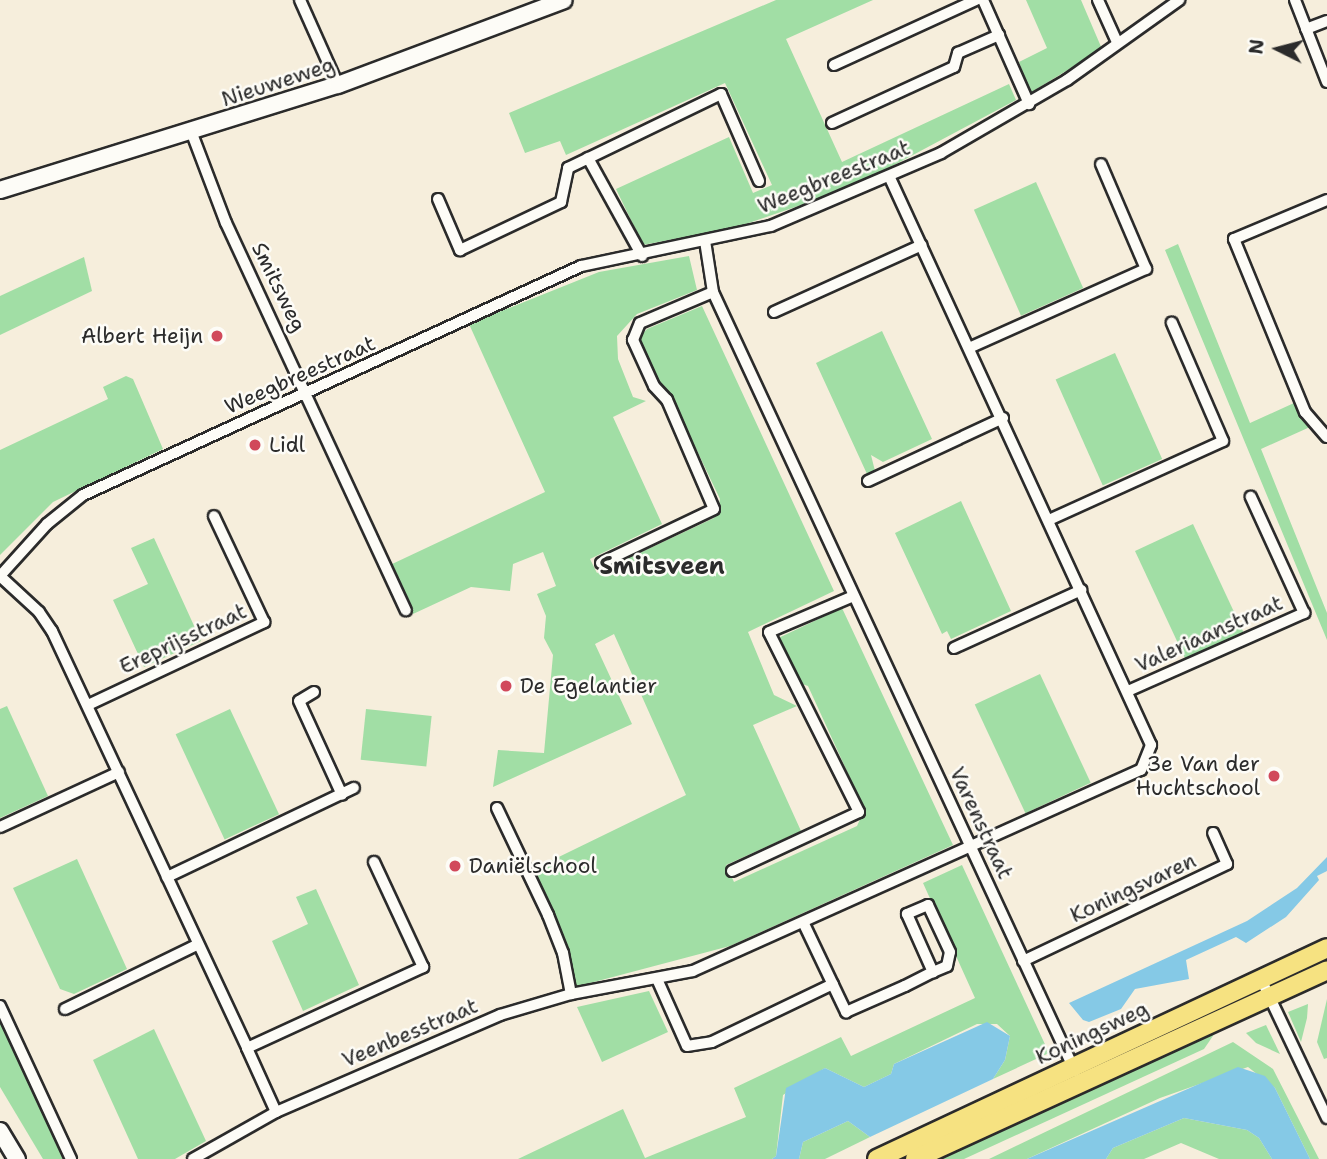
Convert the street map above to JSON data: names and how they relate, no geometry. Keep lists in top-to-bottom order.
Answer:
{
  "streets": {
    "main road": ["Koningsweg"],
    "street": [
      "Nieuweweg",
      "Weegbreestraat",
      "Smitsweg",
      "Valeriaanstraat",
      "Ereprijsstraat",
      "Varenstraat",
      "Koningsvaren",
      "Veenbesstraat"
    ]
  },
  "crossings": [
    ["Nieuweweg", "Smitsweg"],
    ["Weegbreestraat", "Smitsweg"],
    ["Weegbreestraat", "Valeriaanstraat"],
    ["Weegbreestraat", "Varenstraat"],
    ["Valeriaanstraat", "Veenbesstraat"],
    ["Varenstraat", "Koningsvaren"],
    ["Varenstraat", "Veenbesstraat"],
    ["Varenstraat", "Koningsweg"]
  ],
  "districts": ["Smitsveen"],
  "places": [
    "Albert Heijn",
    "Lidl",
    "De Egelantier",
    "3e Van der Huchtschool",
    "Daniëlschool"
  ],
  "north": "left"
}
